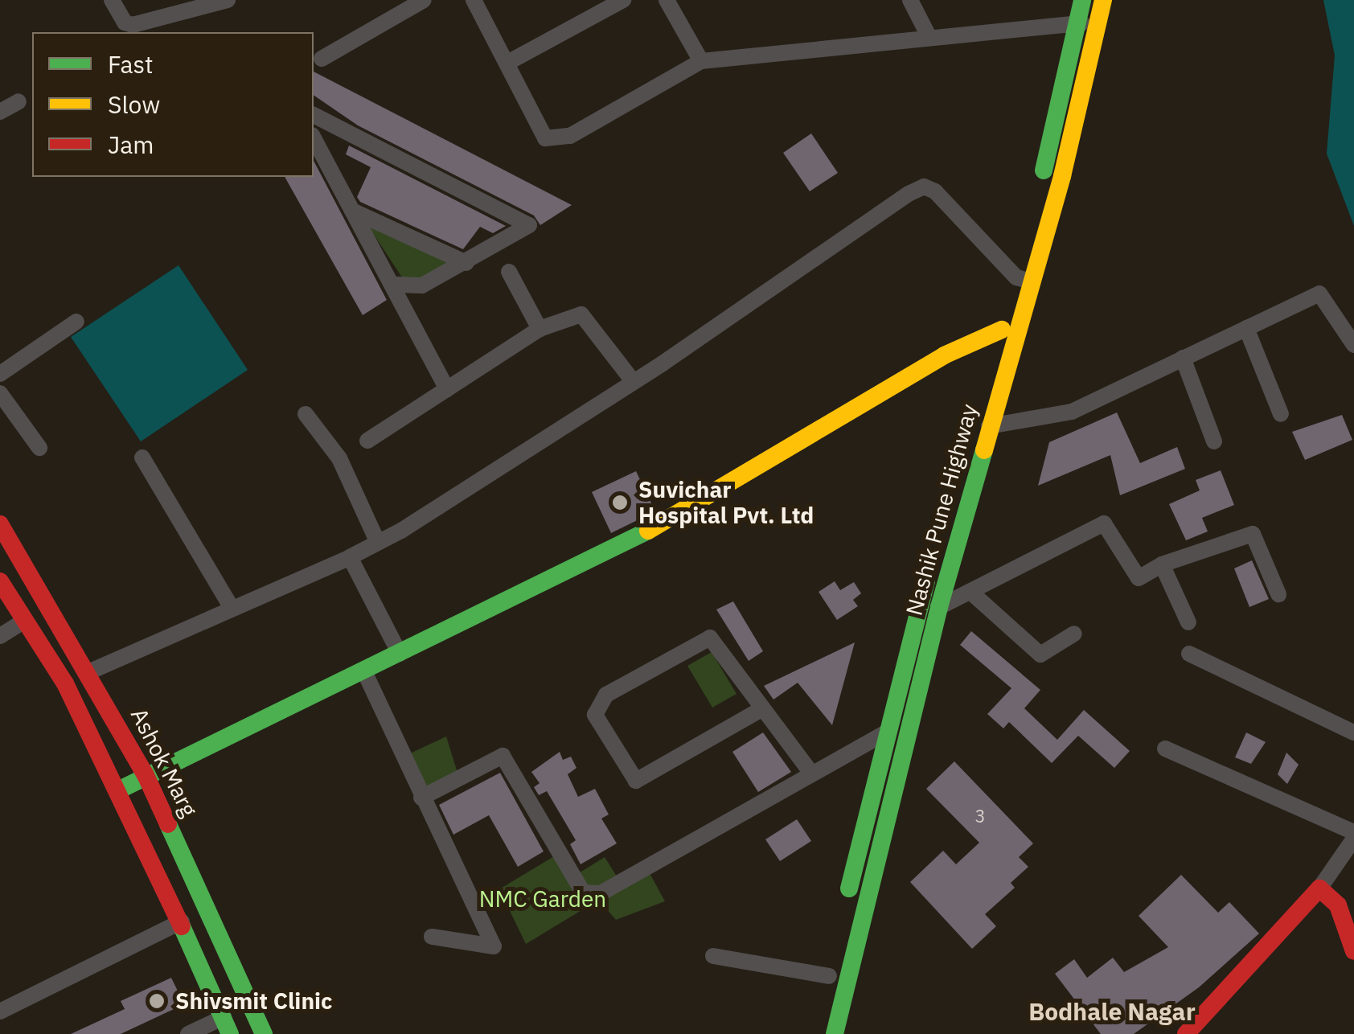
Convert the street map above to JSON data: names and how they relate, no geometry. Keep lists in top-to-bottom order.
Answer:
{
  "streets": {
    "main road": ["Nashik Pune Highway", "Ashok Marg"]
  },
  "districts": ["Bodhale Nagar"],
  "parks": ["NMC Garden"],
  "places": ["Suvichar Hospital Pvt. Ltd", "Shivsmit Clinic"],
  "house_numbers": ["3"],
  "legend": ["Fast", "Slow", "Jam"]
}
